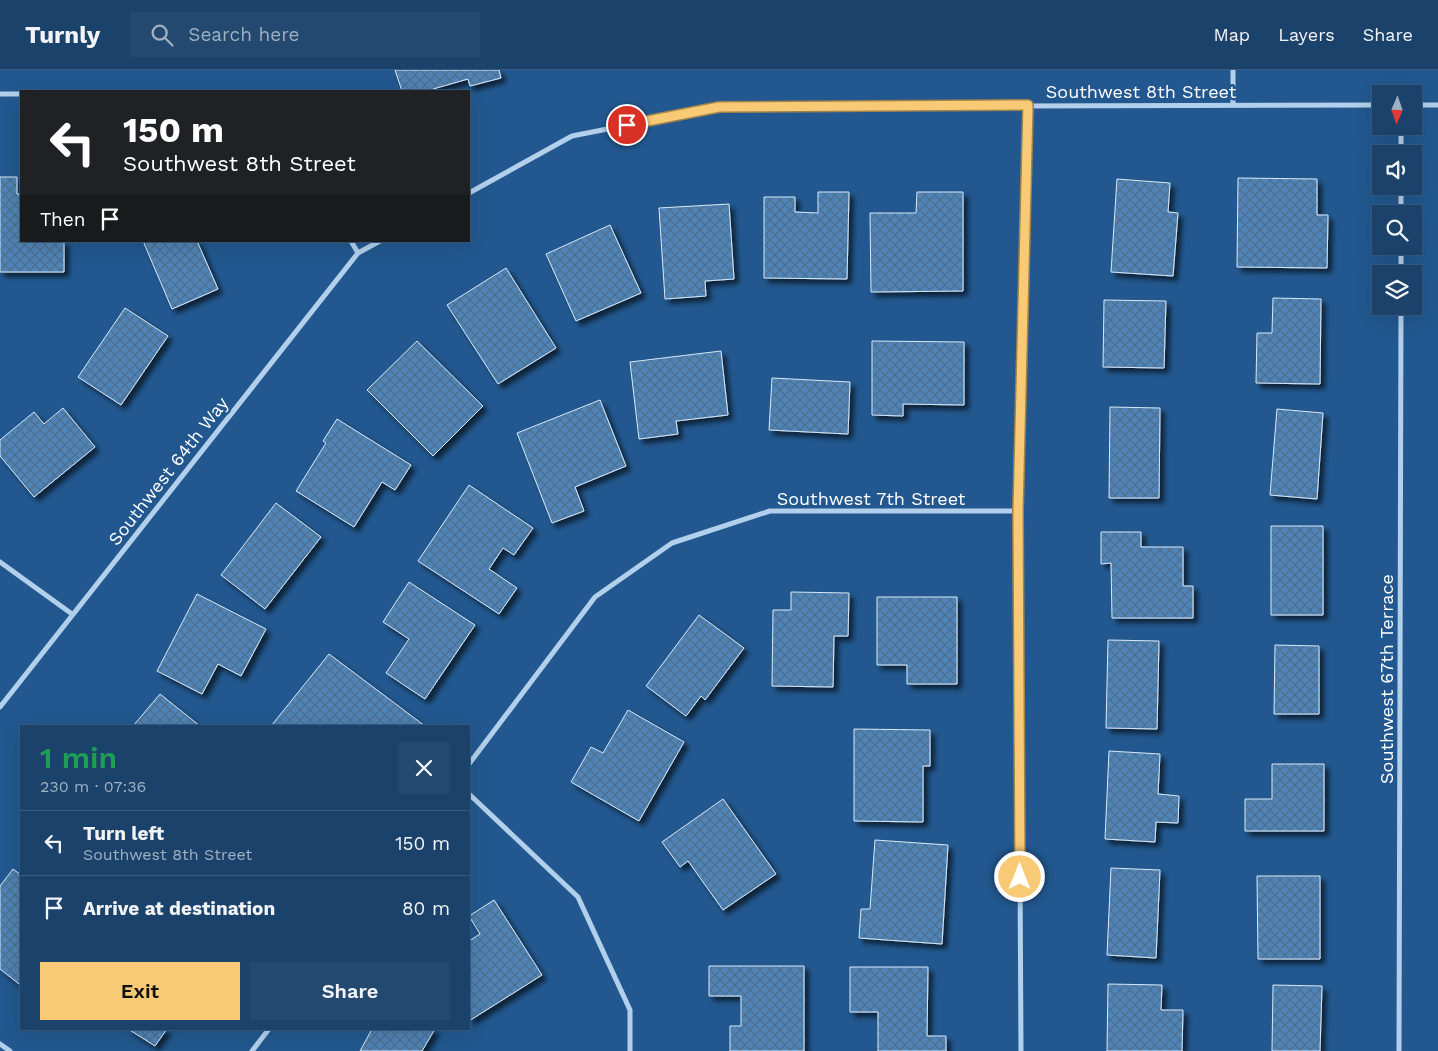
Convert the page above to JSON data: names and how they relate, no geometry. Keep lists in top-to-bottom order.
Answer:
{
  "streets": {
    "street": [
      "Southwest 8th Street",
      "Southwest 64th Way",
      "Southwest 7th Street",
      "Southwest 67th Terrace"
    ]
  },
  "north": "bottom",
  "page": {
    "header": "Turnly",
    "search": "Search here",
    "nav": ["Map", "Layers", "Share"],
    "turn": ["150 m", "Southwest 8th Street"],
    "then": "Then",
    "heading": ["1 min", "230 m · 07:36"],
    "list": [
      {
        "name": "Turn left",
        "note": "Southwest 8th Street",
        "value": "150 m"
      },
      {
        "name": "Arrive at destination",
        "value": "80 m"
      }
    ],
    "buttons": ["Exit", "Share"]
  }
}
